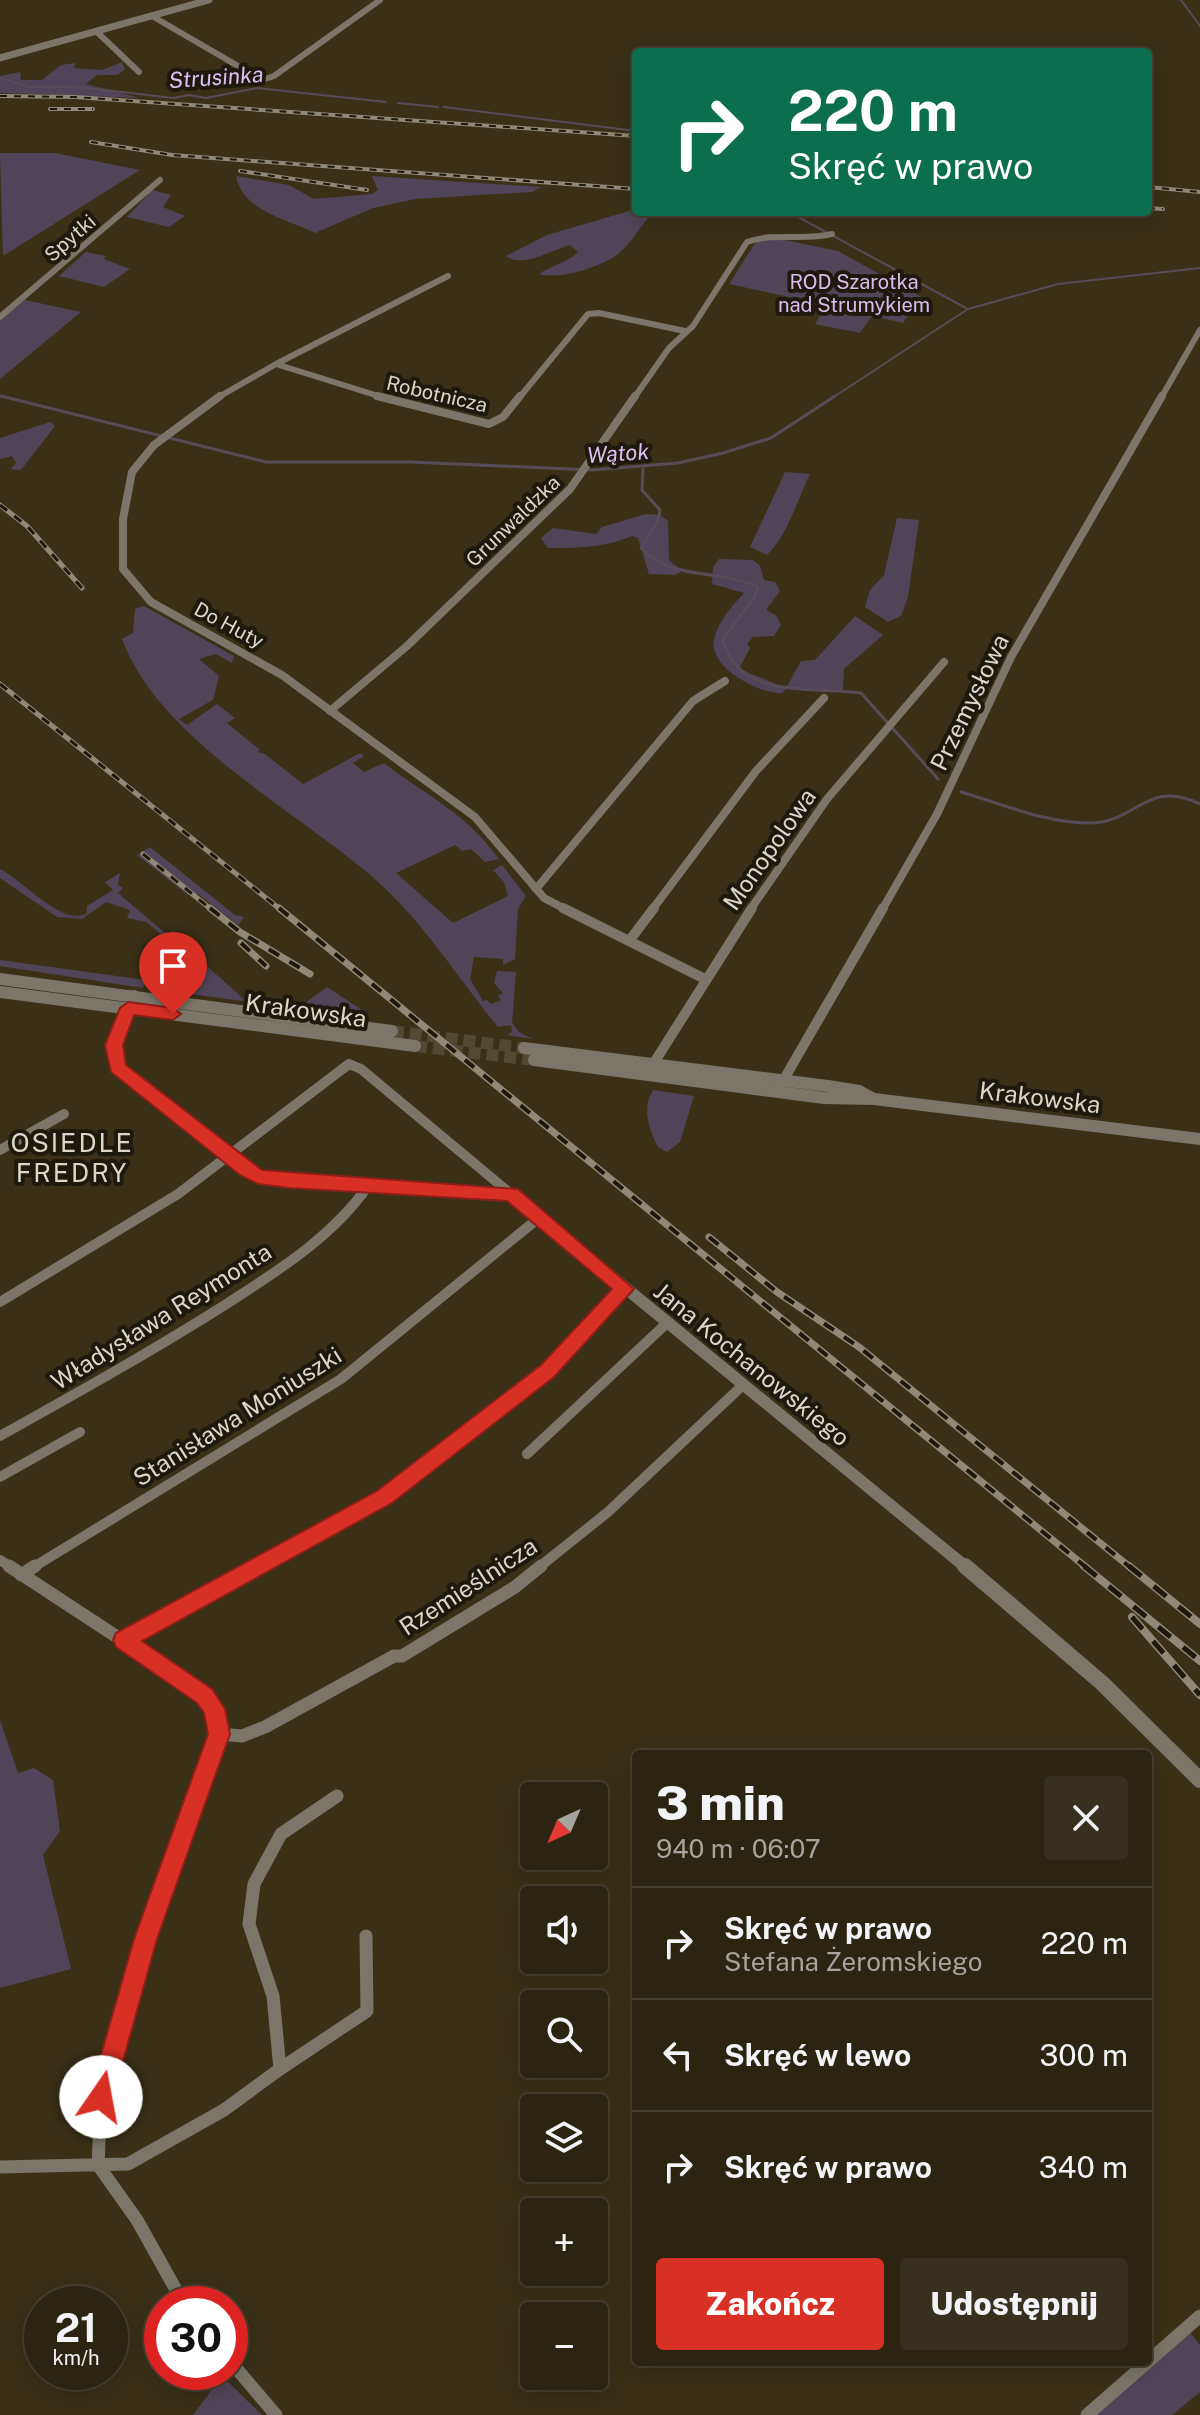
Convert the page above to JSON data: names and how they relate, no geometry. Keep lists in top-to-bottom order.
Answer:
{
  "streets": {
    "street": [
      "Spytki",
      "Robotnicza",
      "Grunwaldzka",
      "Do Huty",
      "Przemysłowa",
      "Monopolowa",
      "Krakowska",
      "Władysława Reymonta",
      "Jana Kochanowskiego",
      "Stanisława Moniuszki",
      "Rzemieślnicza"
    ]
  },
  "crossings": [
    ["Robotnicza", "Grunwaldzka"],
    ["Robotnicza", "Do Huty"],
    ["Grunwaldzka", "Do Huty"],
    ["Do Huty", "Monopolowa"],
    ["Przemysłowa", "Krakowska"],
    ["Monopolowa", "Krakowska"],
    ["Jana Kochanowskiego", "Stanisława Moniuszki"],
    ["Jana Kochanowskiego", "Rzemieślnicza"]
  ],
  "districts": ["OSIEDLE FREDRY"],
  "water": ["Strusinka", "Wątok"],
  "parks": ["ROD Szarotka nad Strumykiem"],
  "north": "bottom left",
  "page": {
    "turn": ["220 m", "Skręć w prawo"],
    "heading": ["3 min", "940 m · 06:07"],
    "map_buttons": ["+", "−"],
    "list": [
      {
        "name": "Skręć w prawo",
        "note": "Stefana Żeromskiego",
        "value": "220 m"
      },
      {
        "name": "Skręć w lewo",
        "value": "300 m"
      },
      {
        "name": "Skręć w prawo",
        "value": "340 m"
      }
    ],
    "buttons": ["Zakończ", "Udostępnij"],
    "speed": "21 km/h",
    "limit": "30"
  }
}
